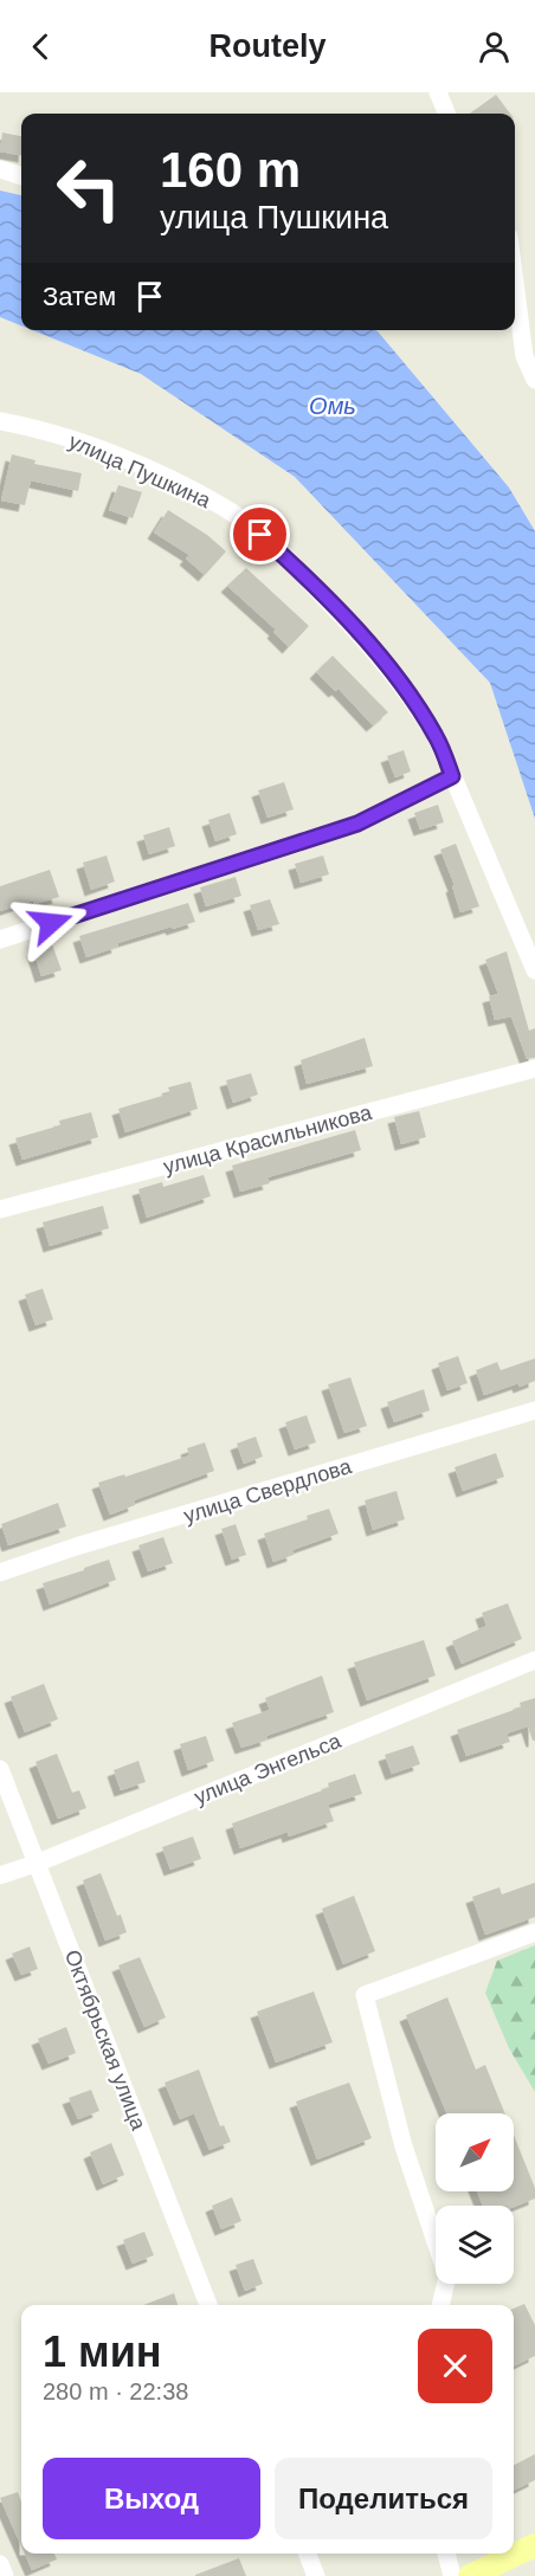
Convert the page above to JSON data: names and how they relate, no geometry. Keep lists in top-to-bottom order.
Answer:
{
  "streets": {
    "street": [
      "улица Пушкина",
      "улица Красильникова",
      "улица Свердлова",
      "улица Энгельса",
      "Октябрьская улица"
    ]
  },
  "crossings": [
    ["улица Энгельса", "Октябрьская улица"]
  ],
  "water": ["Омь"],
  "north": "top right",
  "page": {
    "header": "Routely",
    "turn": ["160 m", "улица Пушкина"],
    "then": "Затем",
    "heading": ["1 мин", "280 m · 22:38"],
    "buttons": ["Выход", "Поделиться"]
  }
}
